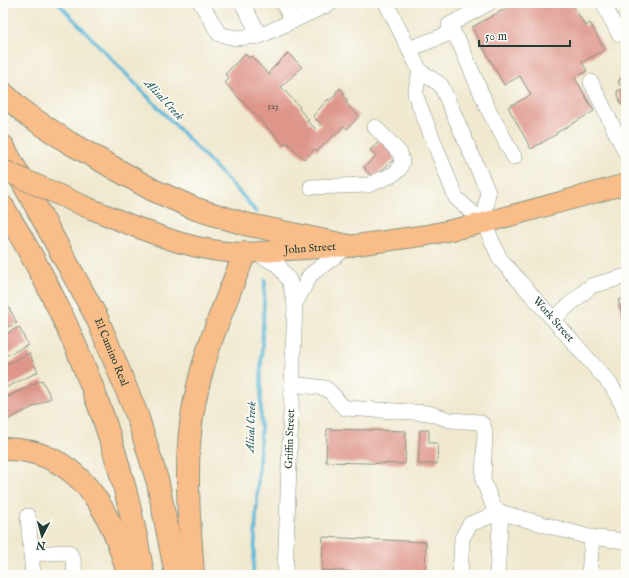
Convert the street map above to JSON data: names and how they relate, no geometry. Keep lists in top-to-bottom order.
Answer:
{
  "streets": {
    "highway": ["El Camino Real"],
    "main road": ["John Street"],
    "street": ["Work Street", "Griffin Street"]
  },
  "crossings": [
    ["John Street", "Work Street"],
    ["John Street", "Griffin Street"]
  ],
  "water": ["Alisal Creek"],
  "house_numbers": ["523"],
  "scale_bar": "50 m",
  "north": "bottom"
}
